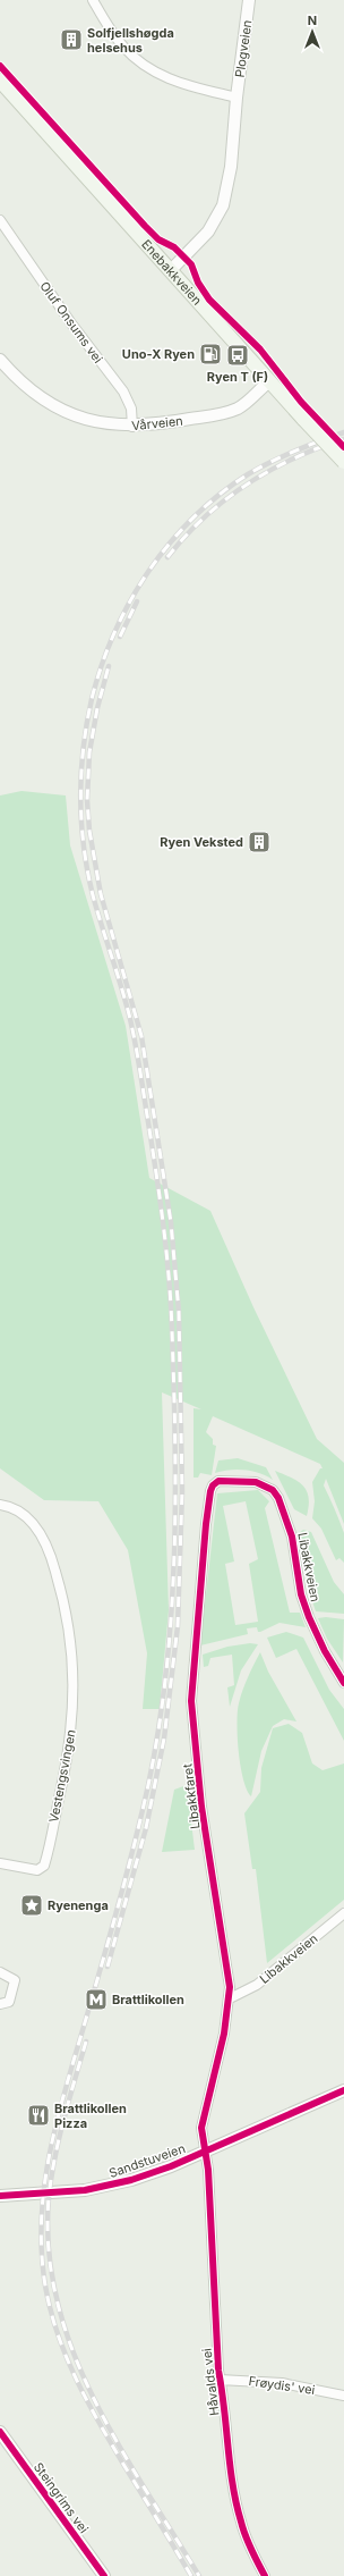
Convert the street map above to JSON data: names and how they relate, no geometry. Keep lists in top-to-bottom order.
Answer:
{
  "streets": {
    "main road": ["Enebakkveien"],
    "street": [
      "Plogveien",
      "Oluf Onsums vei",
      "Vårveien",
      "Libakkveien",
      "Vestengsvingen",
      "Libakkfaret",
      "Sandstuveien",
      "Håvalds vei",
      "Frøydis' vei",
      "Steingrims vei"
    ]
  },
  "crossings": [
    ["Plogveien", "Enebakkveien"],
    ["Enebakkveien", "Vårveien"],
    ["Oluf Onsums vei", "Vårveien"],
    ["Libakkveien", "Libakkfaret"],
    ["Libakkfaret", "Sandstuveien"],
    ["Libakkfaret", "Håvalds vei"],
    ["Sandstuveien", "Håvalds vei"],
    ["Håvalds vei", "Frøydis' vei"]
  ],
  "places": {
    "building": ["Solfjellshøgda helsehus", "Ryen Veksted"],
    "fuel station": ["Uno-X Ryen"],
    "bus stop": ["Ryen T (F)"],
    "place": ["Ryenenga"],
    "metro station": ["Brattlikollen"],
    "restaurant": ["Brattlikollen Pizza"]
  },
  "north": "top"
}
